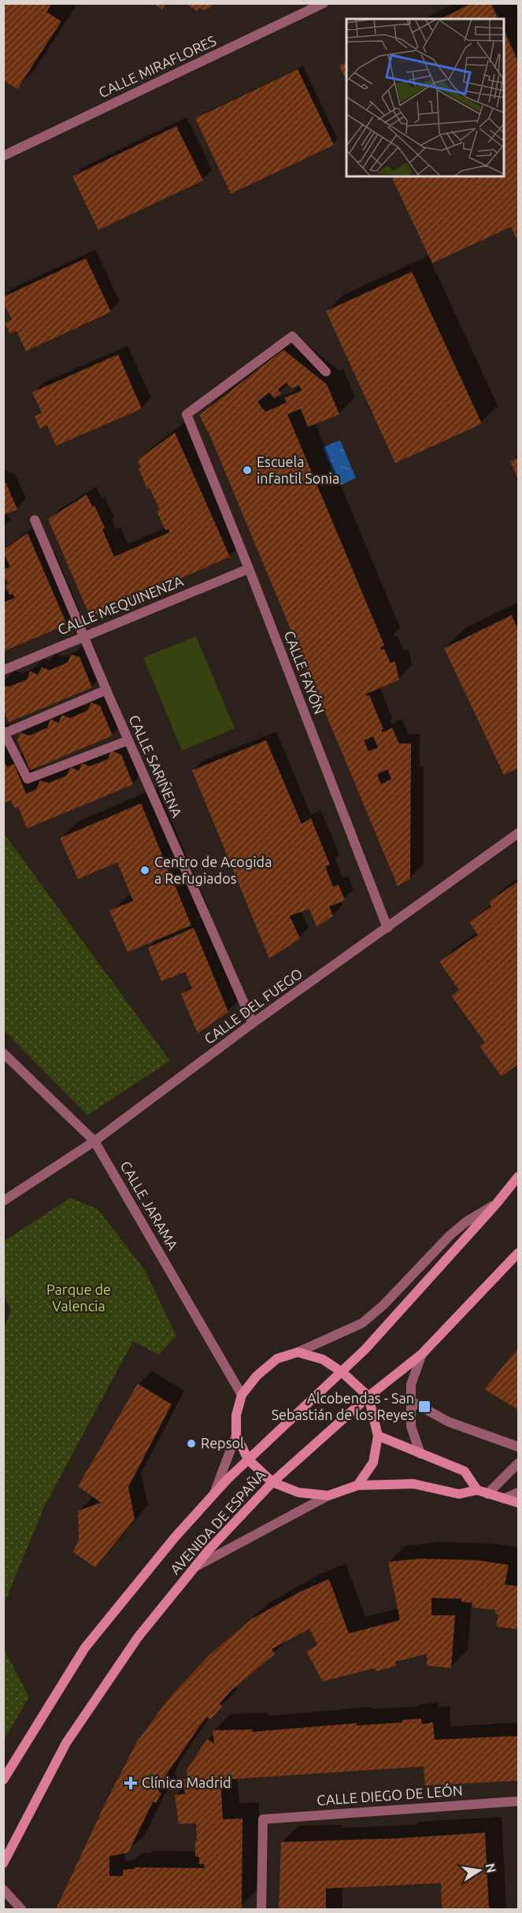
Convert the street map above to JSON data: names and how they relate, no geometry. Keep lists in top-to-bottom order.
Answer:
{
  "streets": {
    "main road": ["AVENIDA DE ESPAÑA"],
    "street": [
      "CALLE MIRAFLORES",
      "CALLE MEQUINENZA",
      "CALLE FAYÓN",
      "CALLE SARIÑENA",
      "CALLE DEL FUEGO",
      "CALLE JARAMA",
      "CALLE DIEGO DE LEÓN"
    ]
  },
  "crossings": [
    ["CALLE MEQUINENZA", "CALLE FAYÓN"],
    ["CALLE MEQUINENZA", "CALLE SARIÑENA"],
    ["CALLE FAYÓN", "CALLE DEL FUEGO"],
    ["CALLE SARIÑENA", "CALLE DEL FUEGO"],
    ["CALLE DEL FUEGO", "CALLE JARAMA"]
  ],
  "parks": ["Parque de Valencia"],
  "places": {
    "other": ["Escuela infantil Sonia", "Centro de Acogida a Refugiados", "Repsol"],
    "transit": ["Alcobendas - San Sebastián de los Reyes"],
    "health": ["Clínica Madrid"]
  },
  "north": "right"
}
